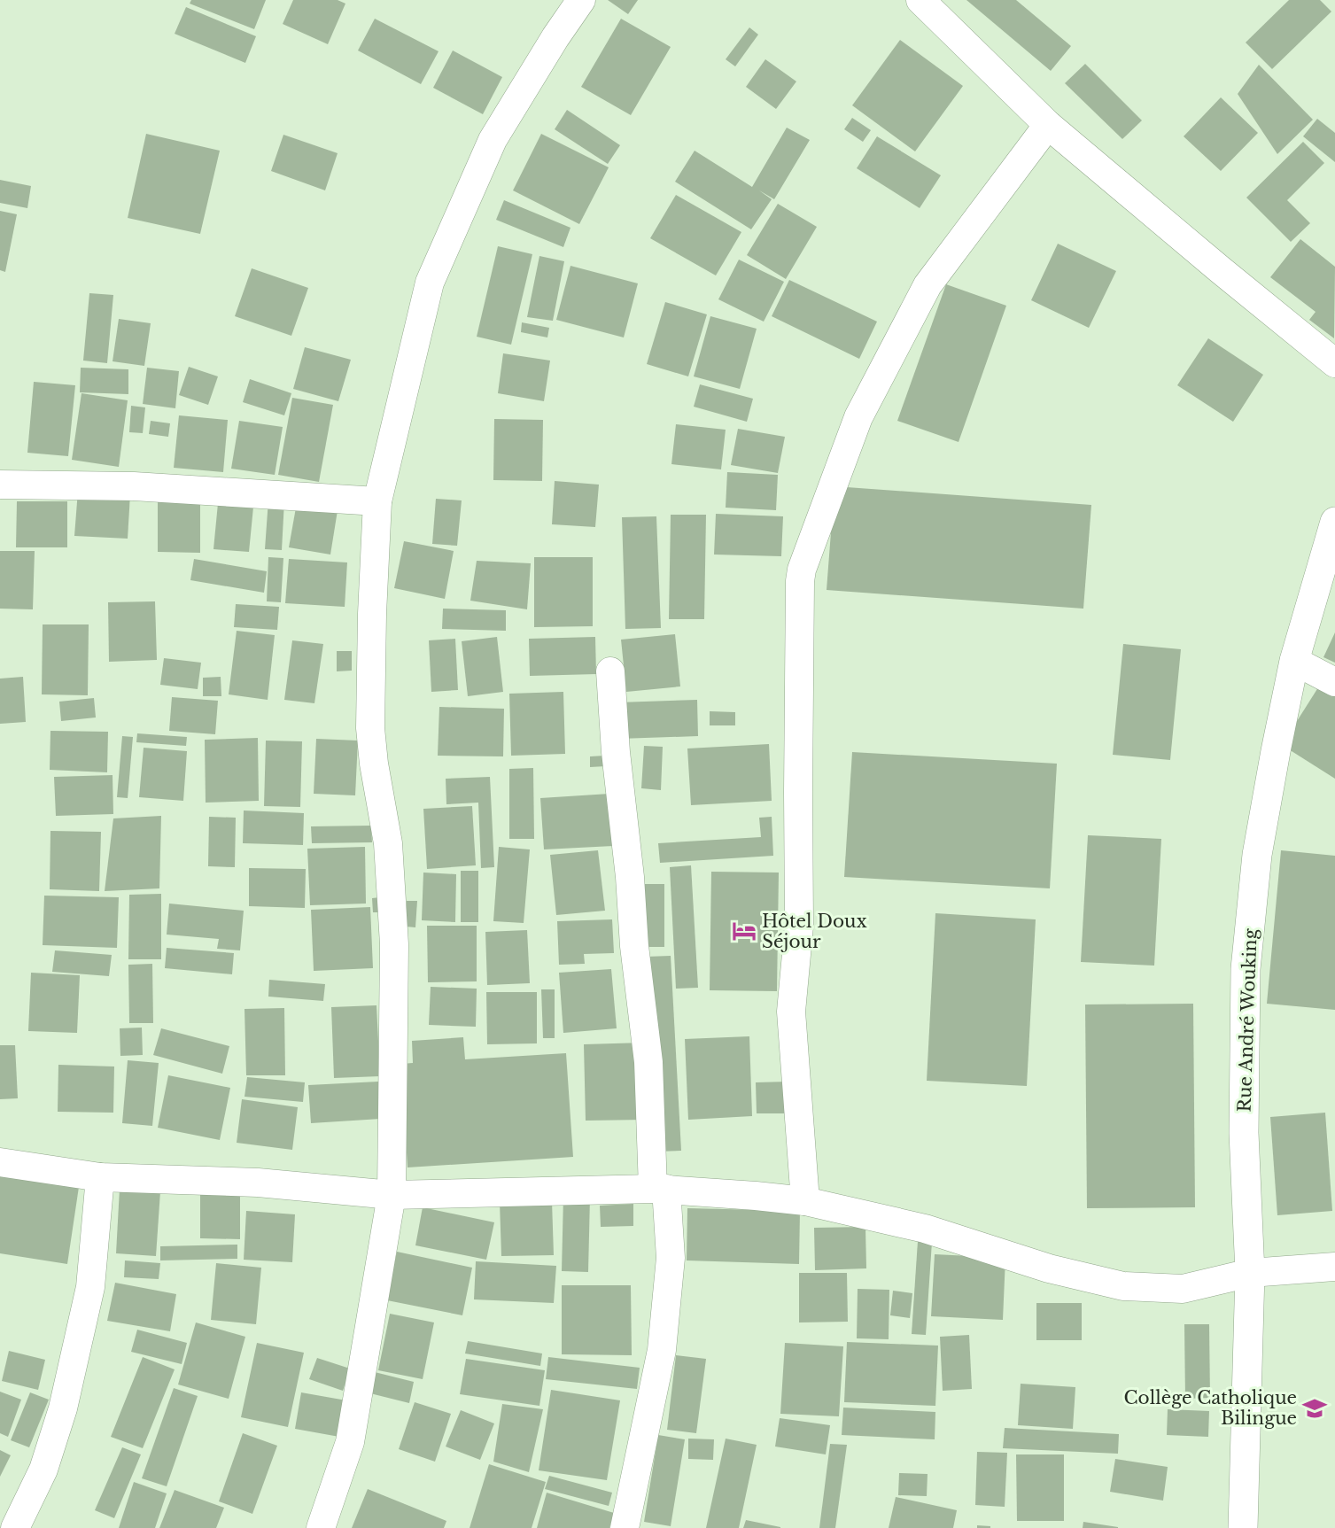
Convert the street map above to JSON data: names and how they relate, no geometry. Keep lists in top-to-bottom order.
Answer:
{
  "streets": {
    "street": ["Rue André Wouking"]
  },
  "places": {
    "hotel": ["Hôtel Doux Séjour"],
    "school or university": ["Collège Catholique Bilingue"]
  }
}
